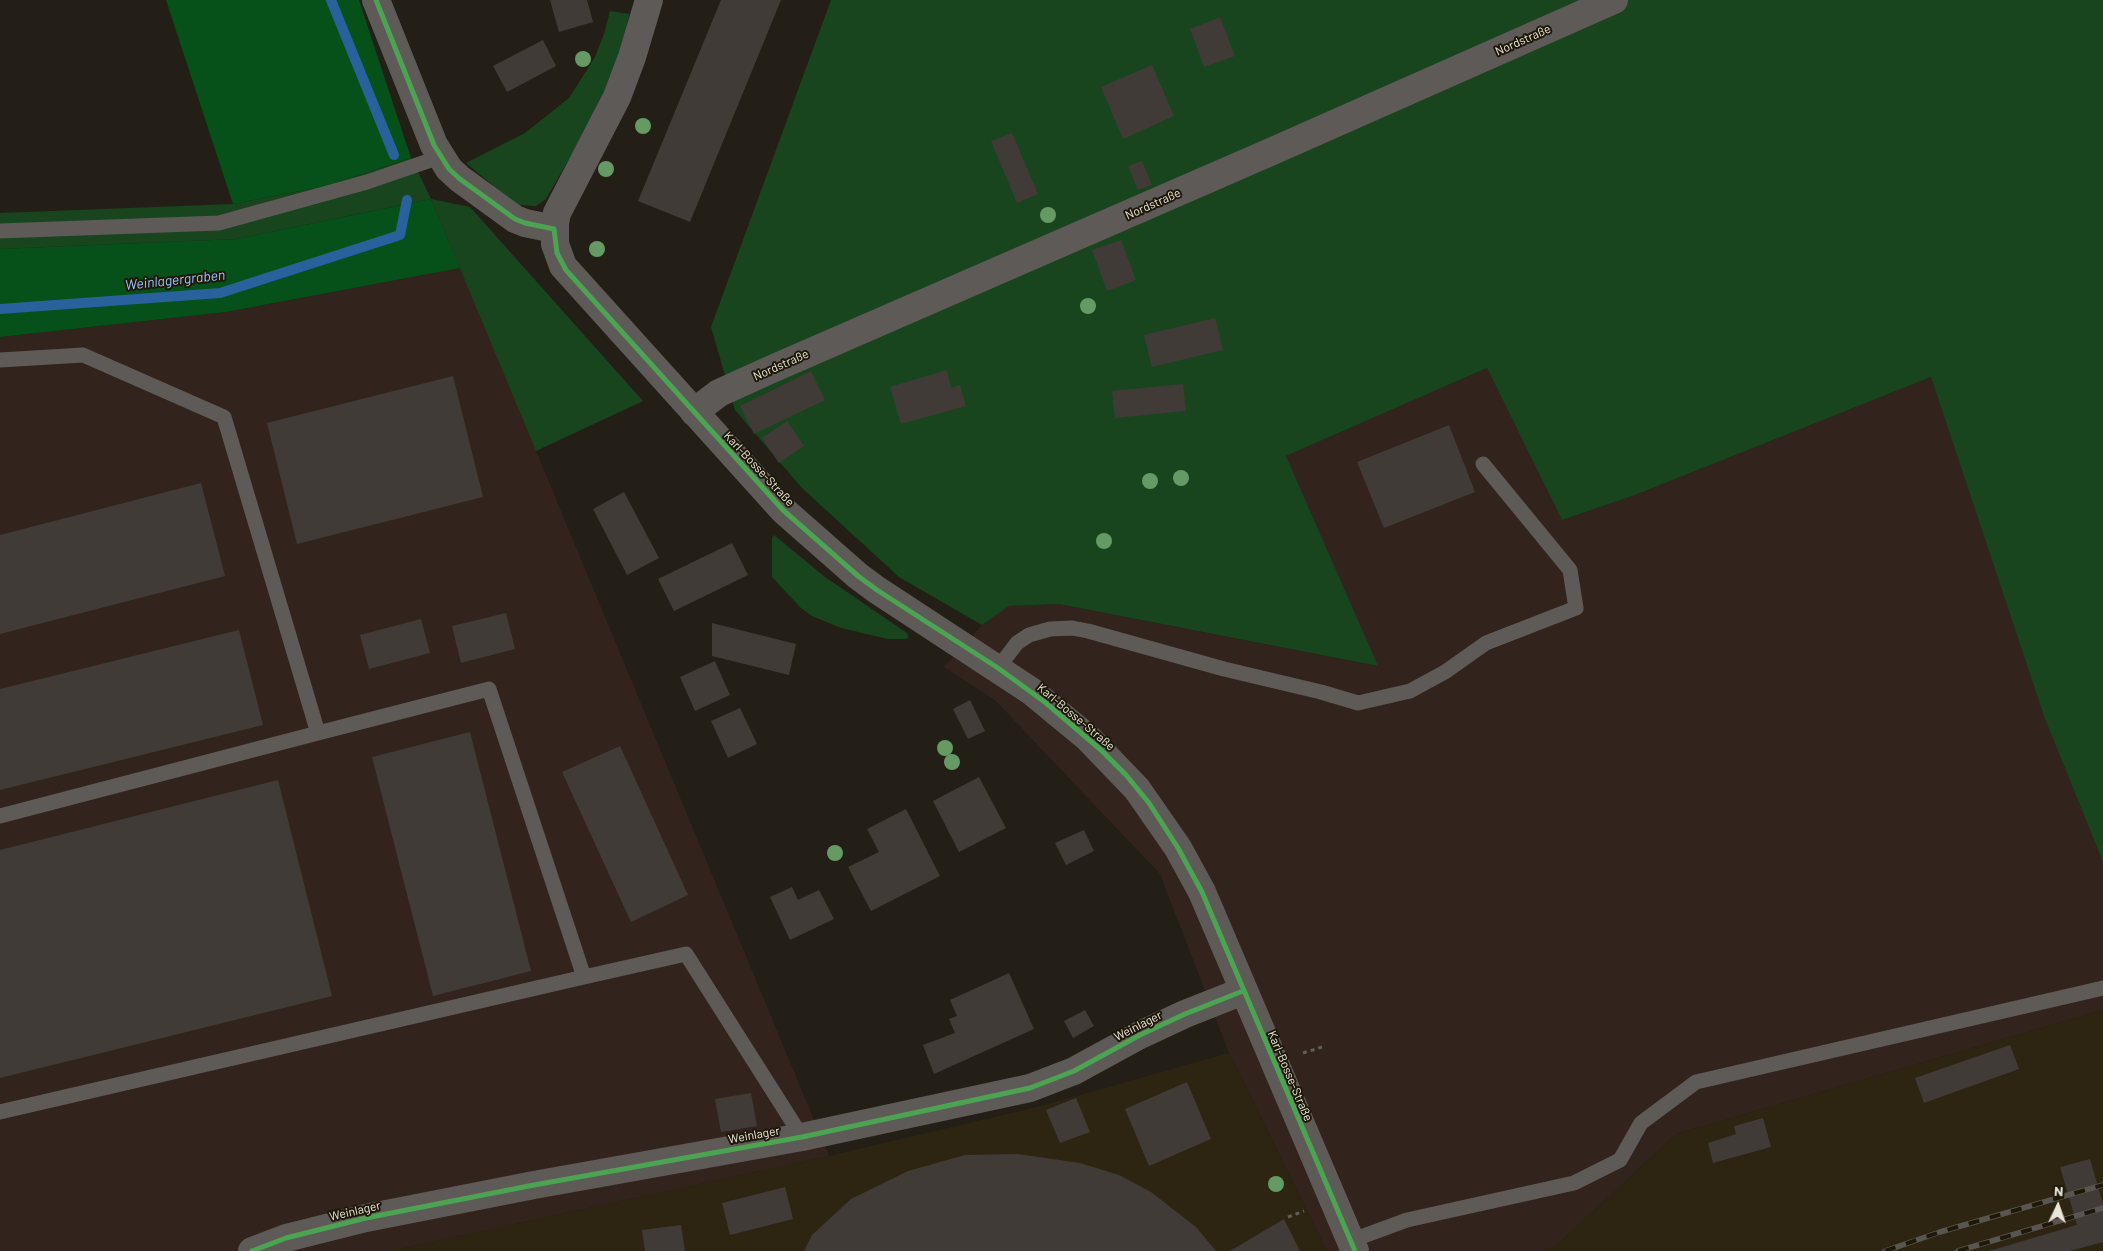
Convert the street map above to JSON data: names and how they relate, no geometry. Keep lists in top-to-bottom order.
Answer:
{
  "streets": {
    "street": ["Nordstraße", "Karl-Bosse-Straße", "Weinlager"]
  },
  "crossings": [
    ["Nordstraße", "Karl-Bosse-Straße"],
    ["Karl-Bosse-Straße", "Weinlager"]
  ],
  "water": ["Weinlagergraben"],
  "north": "top"
}
